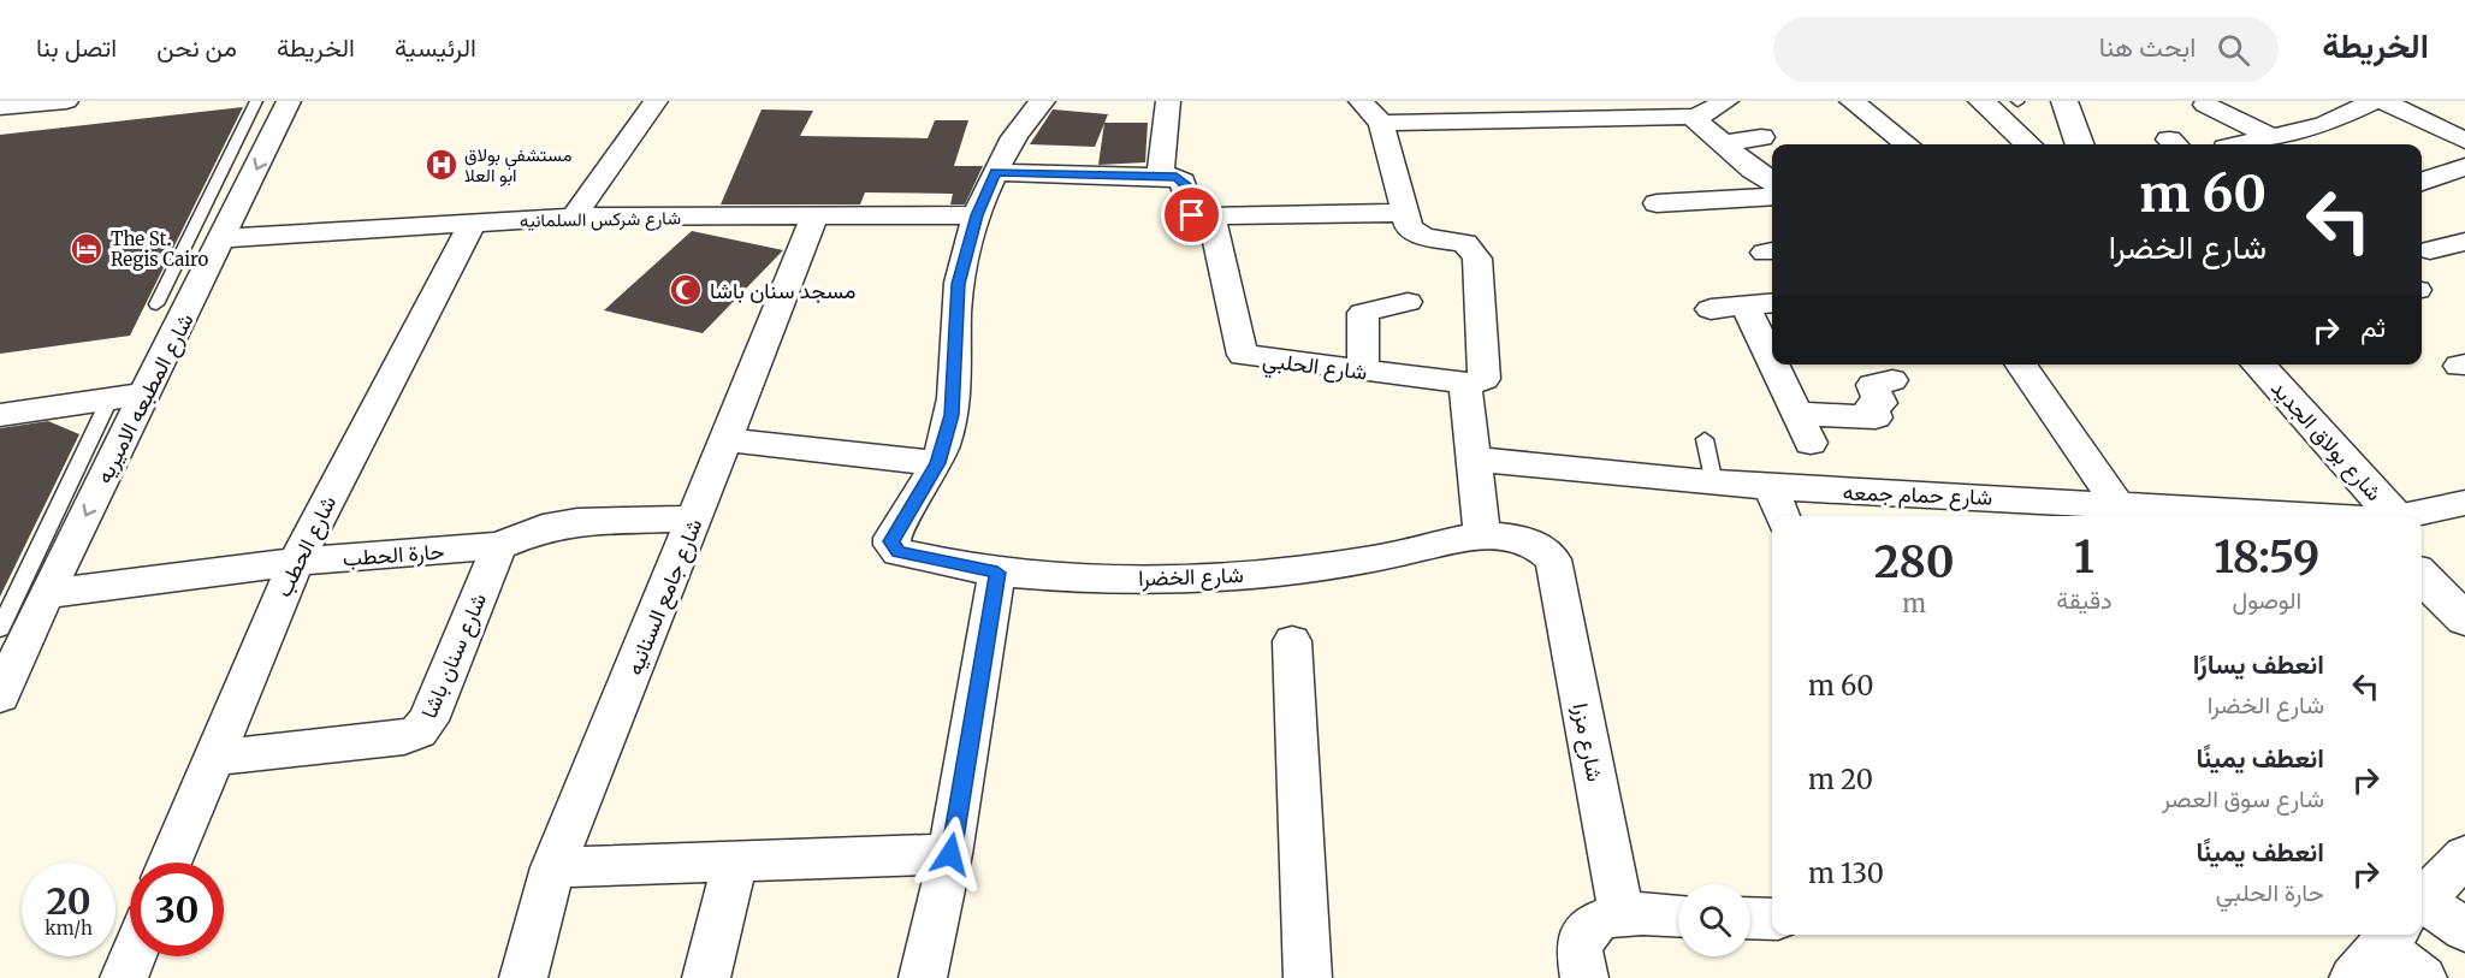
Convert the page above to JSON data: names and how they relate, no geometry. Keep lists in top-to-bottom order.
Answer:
{
  "streets": {
    "street": [
      "شارع شركس السلمانيه",
      "شارع الحلبي",
      "شارع المطبعه الاميريه",
      "شارع بولاق الجديد",
      "شارع حمام جمعه",
      "شارع الحطب",
      "حارة الحطب",
      "شارع الخضرا",
      "شارع جامع السنانيه",
      "شارع سنان باشا",
      "شارع مزرا"
    ]
  },
  "crossings": [
    ["شارع شركس السلمانيه", "شارع المطبعه الاميريه"],
    ["شارع شركس السلمانيه", "شارع الحطب"],
    ["شارع شركس السلمانيه", "شارع جامع السنانيه"],
    ["شارع المطبعه الاميريه", "حارة الحطب"],
    ["شارع الحطب", "حارة الحطب"],
    ["شارع الحطب", "شارع سنان باشا"],
    ["حارة الحطب", "شارع جامع السنانيه"],
    ["حارة الحطب", "شارع سنان باشا"],
    ["شارع الخضرا", "شارع مزرا"]
  ],
  "one_way": ["شارع المطبعه الاميريه"],
  "places": {
    "hospital": ["مستشفي بولاق ابو العلا"],
    "hotel": ["The St. Regis Cairo"],
    "mosque": ["مسجد سنان باشا"]
  },
  "page": {
    "header": "الخريطة",
    "search": "ابحث هنا",
    "nav": [
      "الرئيسية",
      "الخريطة",
      "من نحن",
      "اتصل بنا"
    ],
    "turn": ["60 m", "شارع الخضرا"],
    "then": "ثم",
    "eta": [
      "18:59",
      "الوصول",
      "1",
      "دقيقة",
      "280",
      "m"
    ],
    "list": [
      {
        "name": "انعطف يسارًا",
        "note": "شارع الخضرا",
        "value": "60 m"
      },
      {
        "name": "انعطف يمينًا",
        "note": "شارع سوق العصر",
        "value": "20 m"
      },
      {
        "name": "انعطف يمينًا",
        "note": "حارة الحلبي",
        "value": "130 m"
      }
    ],
    "speed": "20 km/h",
    "limit": "30"
  }
}
